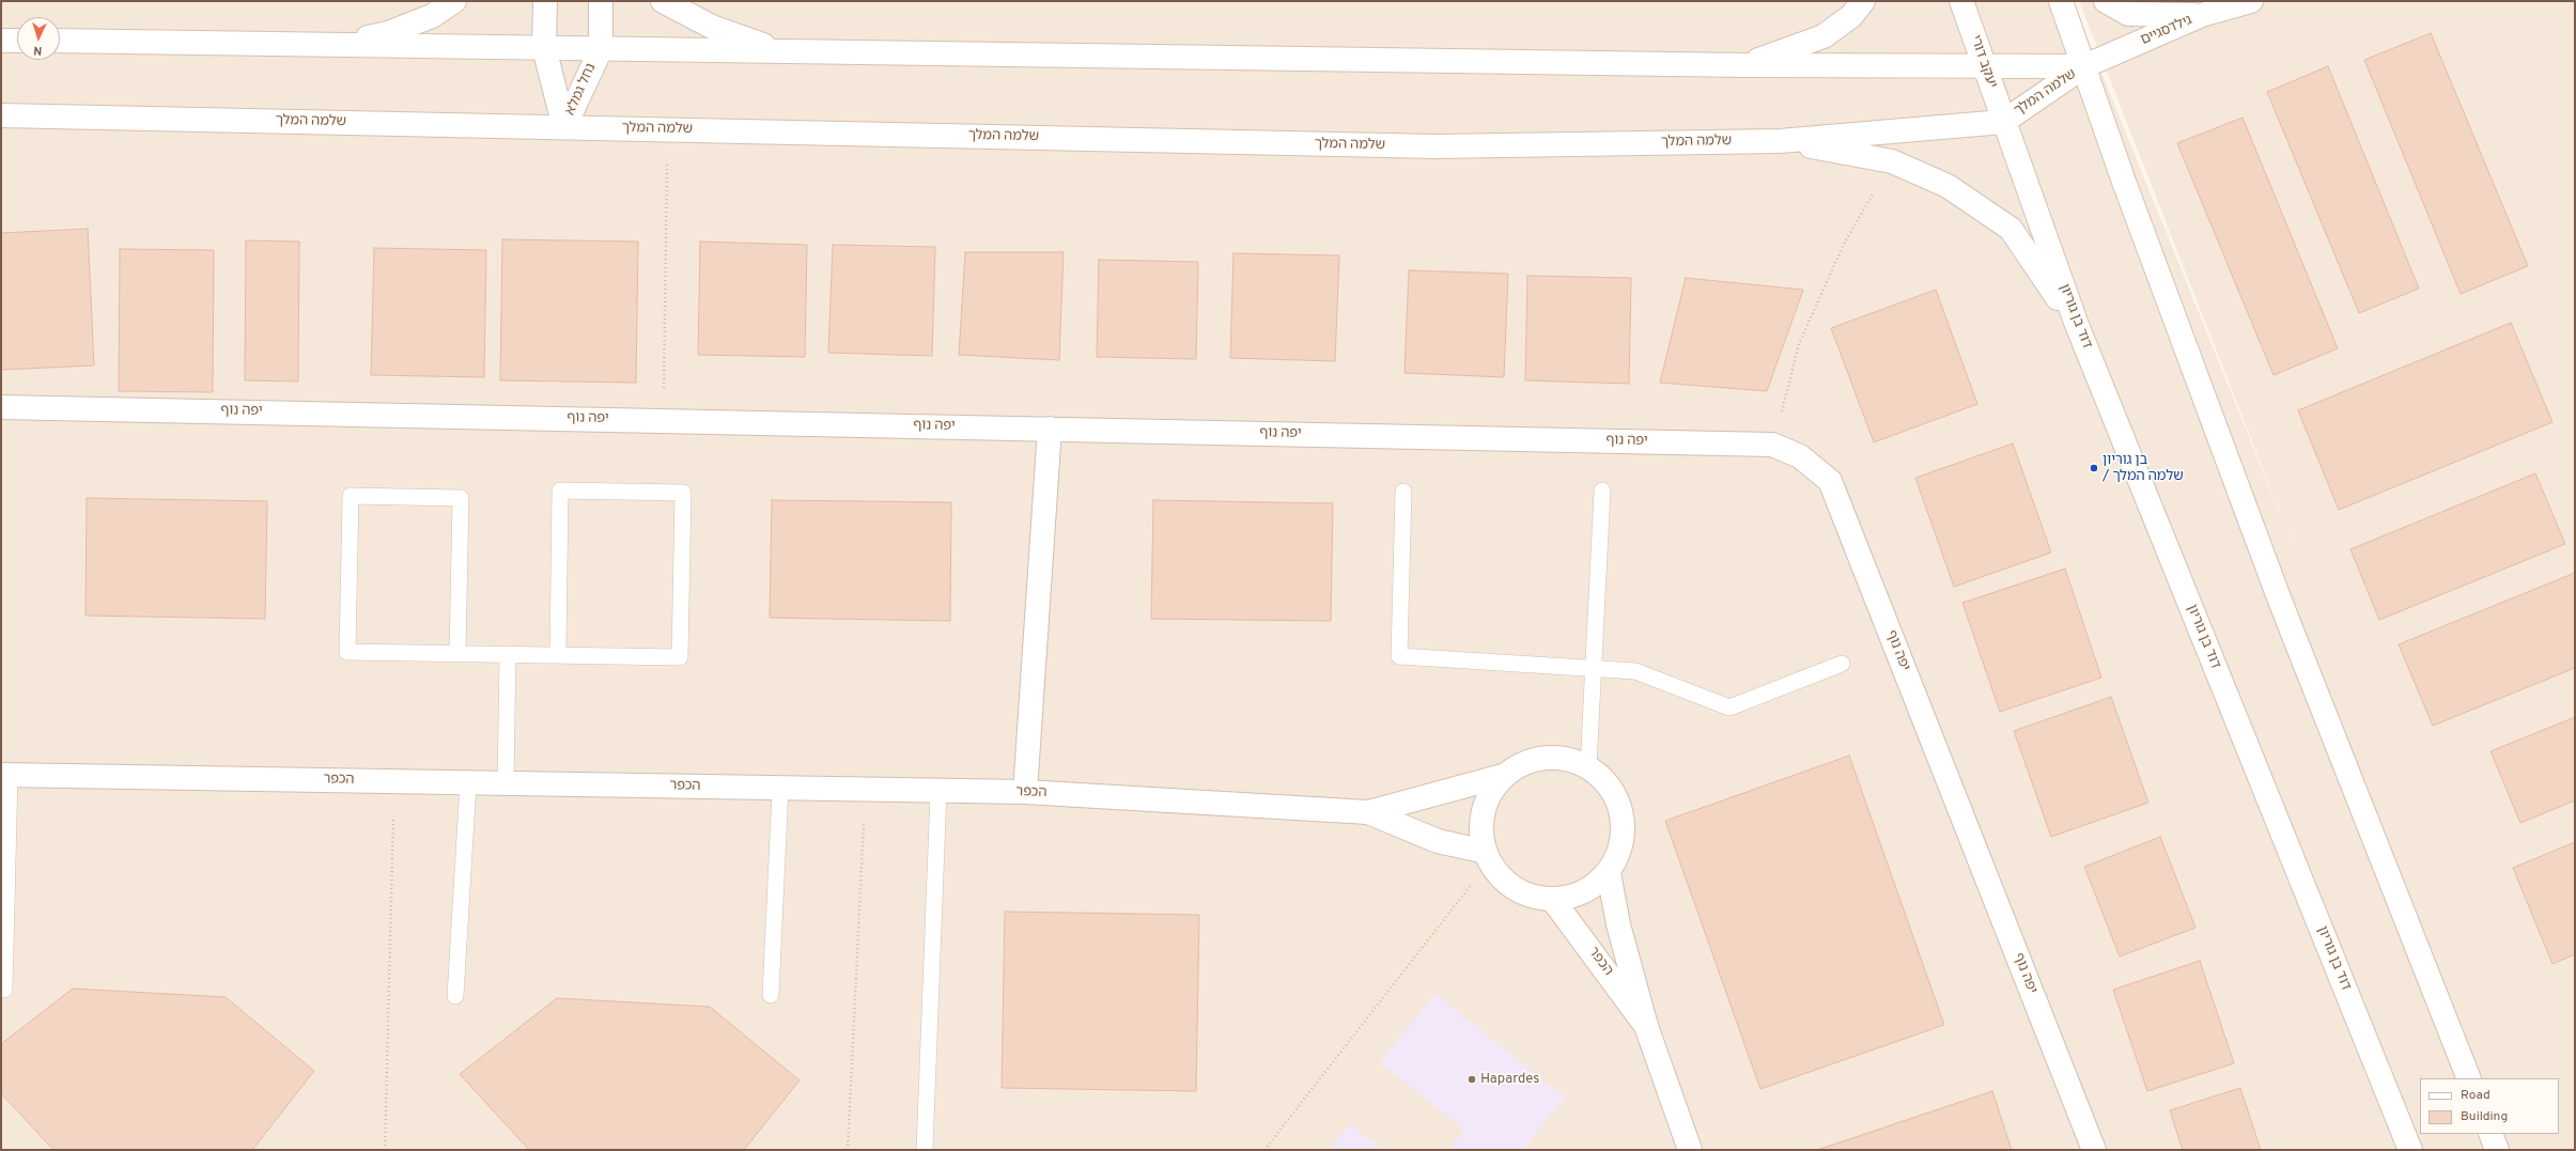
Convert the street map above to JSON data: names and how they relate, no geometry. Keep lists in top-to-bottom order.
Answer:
{
  "streets": {
    "street": [
      "גילדסגיים",
      "יעקב דורי",
      "נחל גמלא",
      "שלמה המלך",
      "דוד בן גוריון",
      "יפה נוף",
      "הכפר"
    ]
  },
  "crossings": [
    ["גילדסגיים", "שלמה המלך"],
    ["יעקב דורי", "שלמה המלך"],
    ["יעקב דורי", "דוד בן גוריון"],
    ["נחל גמלא", "שלמה המלך"],
    ["שלמה המלך", "דוד בן גוריון"]
  ],
  "places": ["בן גוריון / שלמה המלך", "Hapardes"],
  "legend": ["Road", "Building"],
  "north": "bottom"
}
